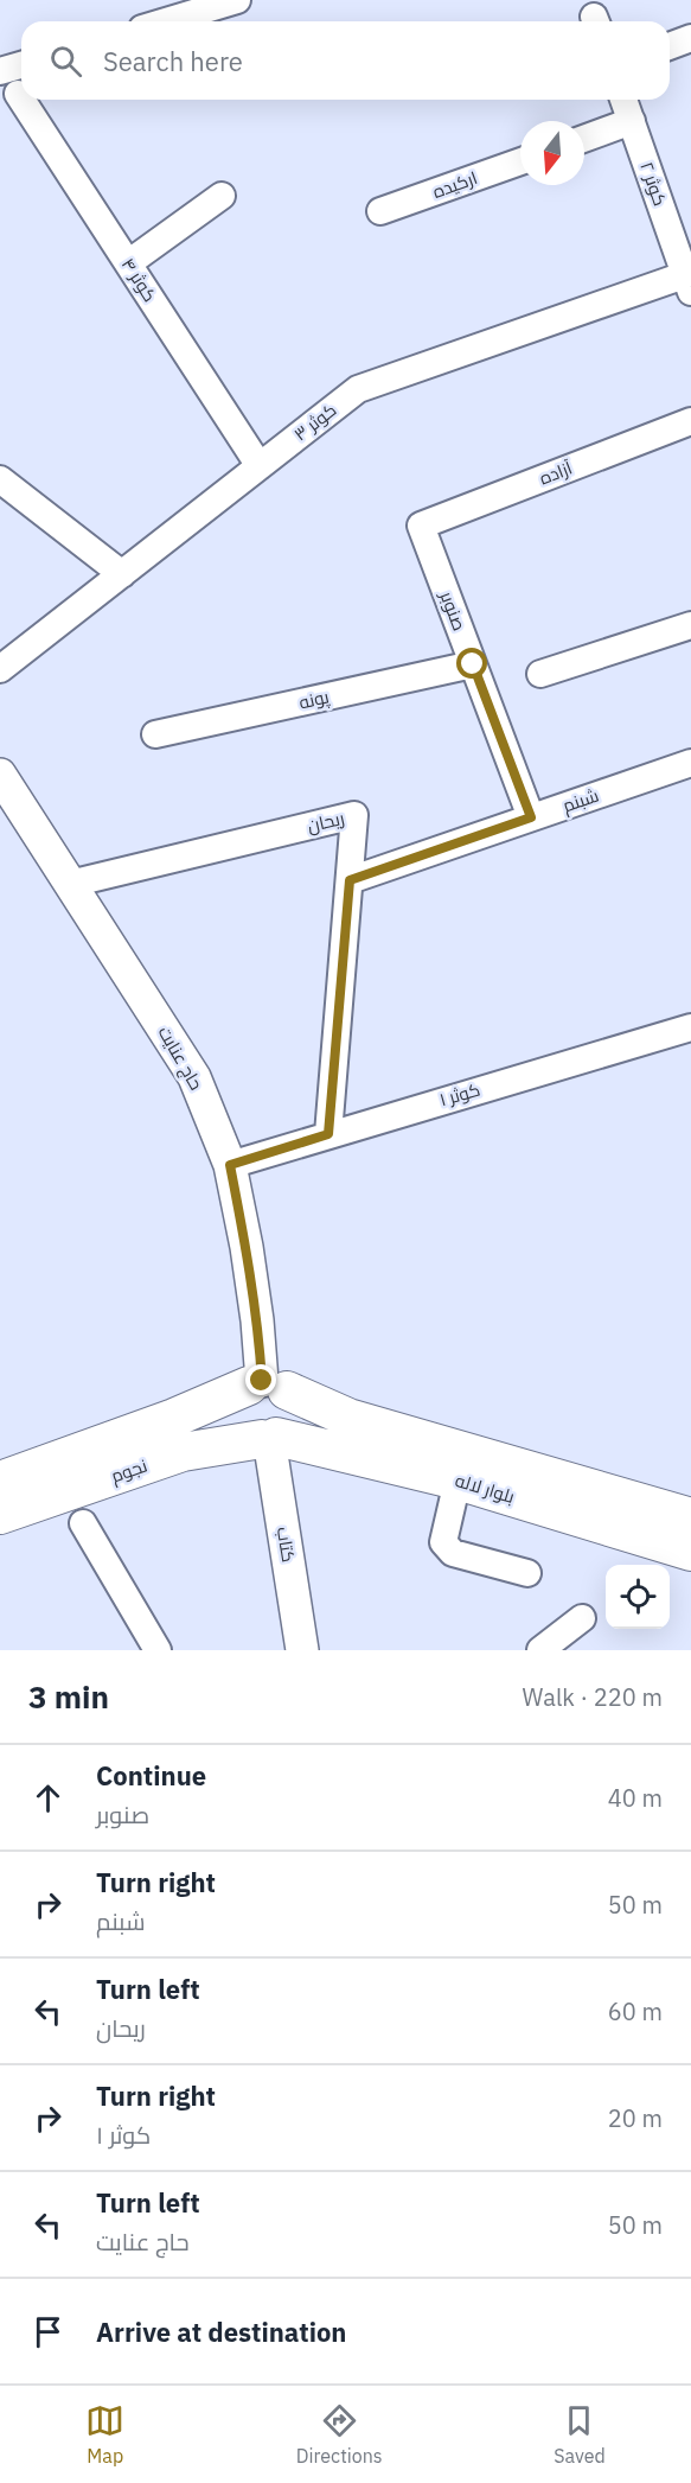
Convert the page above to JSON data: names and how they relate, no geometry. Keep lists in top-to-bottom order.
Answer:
{
  "streets": {
    "main road": ["نجوم", "بلوار لاله"],
    "street": [
      "کوثر ۲",
      "ارکیده",
      "کوثر ۴",
      "کوثر ۳",
      "آزاده",
      "صنوبر",
      "پونه",
      "شبنم",
      "ریحان",
      "حاج عنایت",
      "کوثر ۱",
      "کتاب"
    ]
  },
  "crossings": [
    ["کوثر ۲", "کوثر ۳"],
    ["کوثر ۴", "کوثر ۳"],
    ["آزاده", "صنوبر"],
    ["صنوبر", "پونه"],
    ["صنوبر", "شبنم"],
    ["شبنم", "ریحان"],
    ["ریحان", "حاج عنایت"],
    ["ریحان", "کوثر ۱"],
    ["حاج عنایت", "کوثر ۱"],
    ["حاج عنایت", "نجوم"],
    ["حاج عنایت", "بلوار لاله"],
    ["حاج عنایت", "کتاب"],
    ["نجوم", "بلوار لاله"],
    ["نجوم", "کتاب"],
    ["بلوار لاله", "کتاب"]
  ],
  "north": "bottom",
  "page": {
    "search": "Search here",
    "heading": ["3 min", "Walk · 220 m"],
    "list": [
      ["Continue", "صنوبر", "40 m"],
      ["Turn right", "شبنم", "50 m"],
      ["Turn left", "ریحان", "60 m"],
      ["Turn right", "کوثر ۱", "20 m"],
      ["Turn left", "حاج عنایت", "50 m"],
      "Arrive at destination"
    ],
    "nav": ["Map", "Directions", "Saved"]
  }
}
